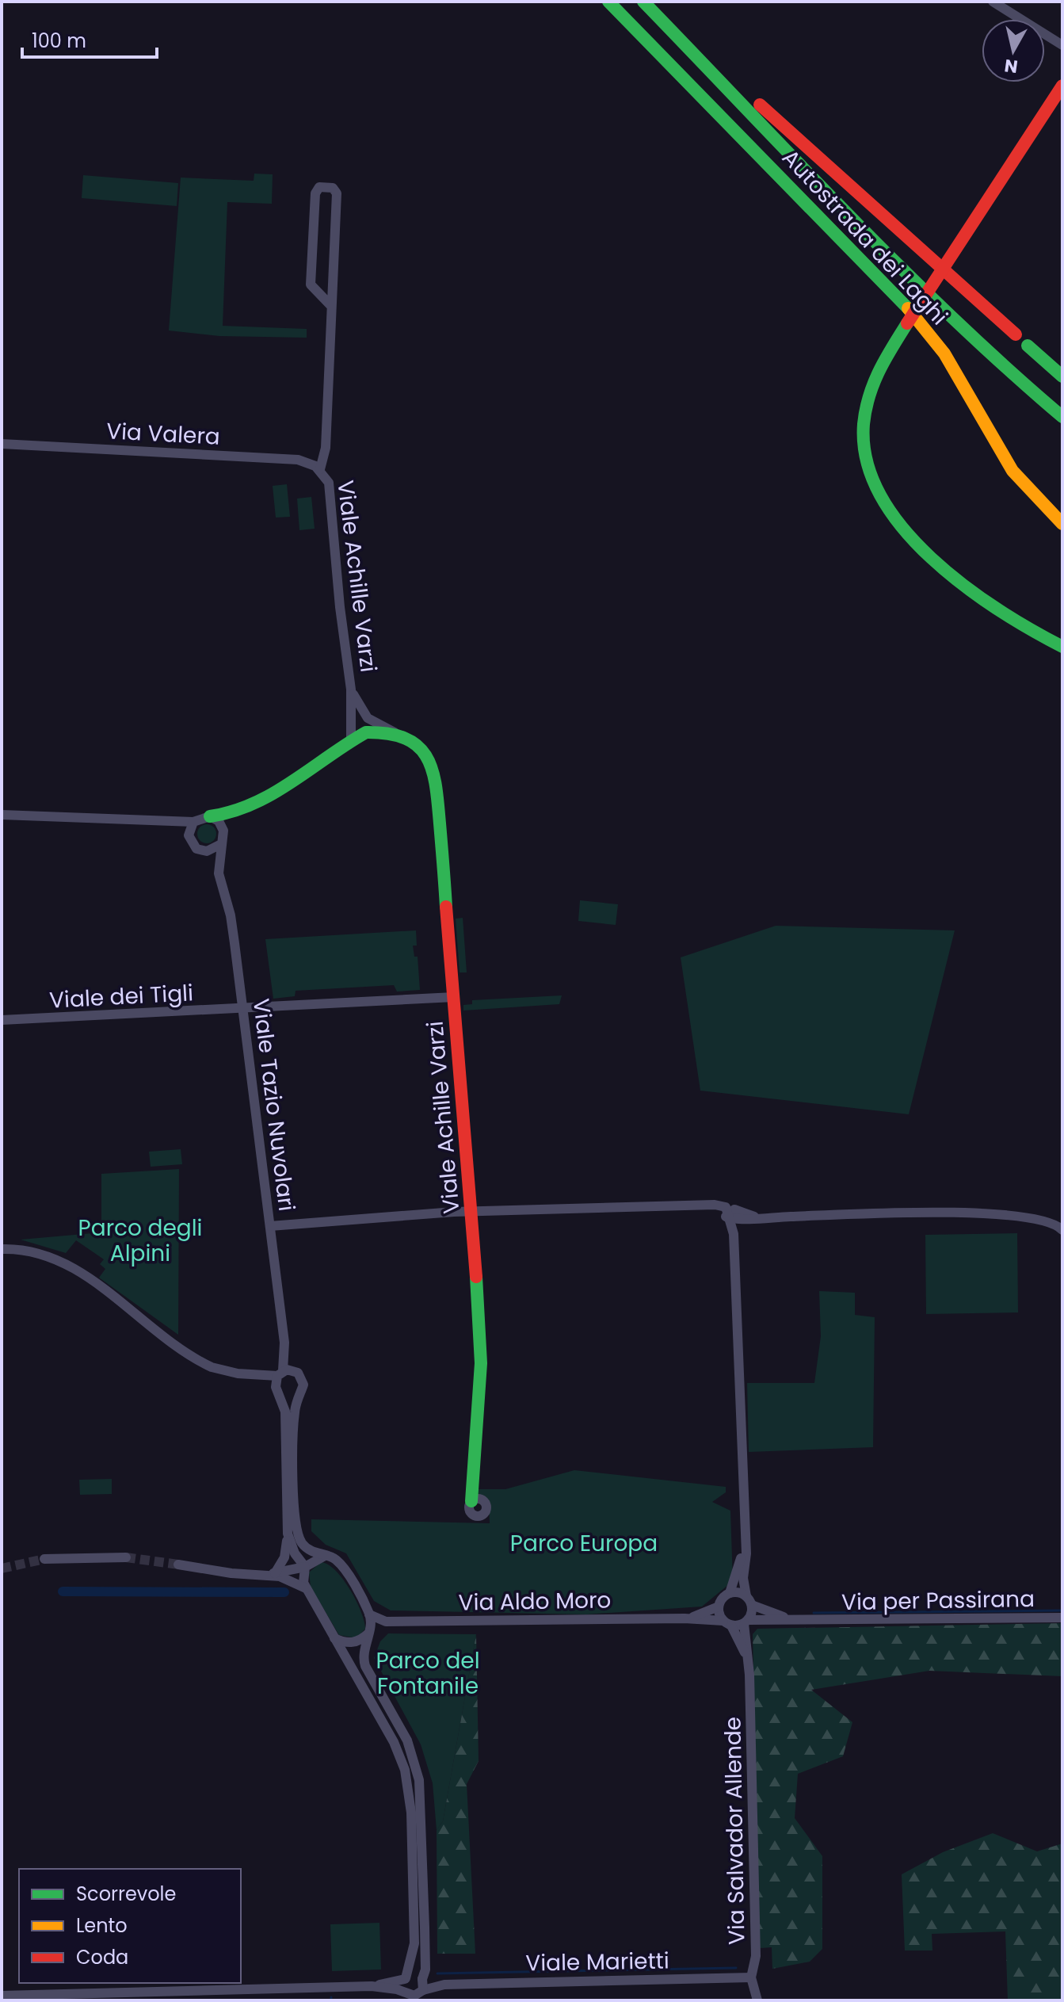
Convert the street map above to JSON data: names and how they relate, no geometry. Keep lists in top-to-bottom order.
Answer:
{
  "streets": {
    "main road": ["Autostrada dei Laghi", "Viale Achille Varzi"],
    "street": [
      "Via Valera",
      "Viale dei Tigli",
      "Viale Tazio Nuvolari",
      "Via per Passirana",
      "Via Aldo Moro",
      "Via Salvador Allende",
      "Viale Marietti"
    ]
  },
  "crossings": [
    ["Via Valera", "Viale Achille Varzi"],
    ["Viale Achille Varzi", "Viale dei Tigli"],
    ["Viale dei Tigli", "Viale Tazio Nuvolari"],
    ["Via per Passirana", "Via Aldo Moro"],
    ["Via per Passirana", "Via Salvador Allende"],
    ["Via Aldo Moro", "Via Salvador Allende"],
    ["Via Salvador Allende", "Viale Marietti"]
  ],
  "parks": ["Parco degli Alpini", "Parco Europa", "Parco del Fontanile"],
  "legend": ["Scorrevole", "Lento", "Coda"],
  "scale_bar": "100 m",
  "north": "bottom"
}
